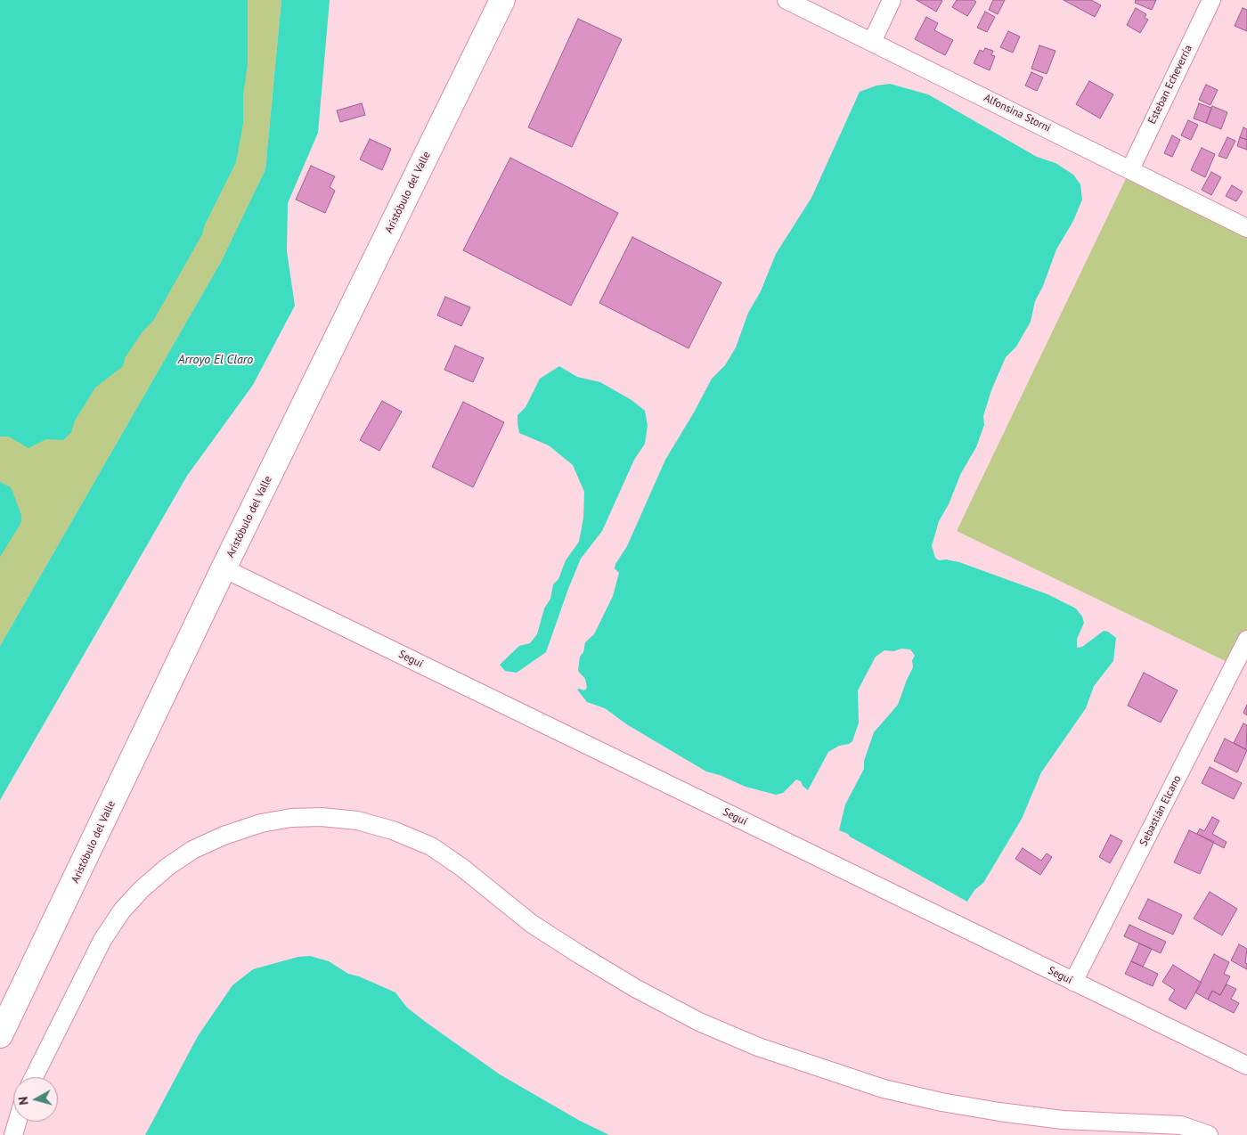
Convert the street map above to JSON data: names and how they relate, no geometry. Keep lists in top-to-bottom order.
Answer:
{
  "streets": {
    "street": [
      "Esteban Echeverría",
      "Alfonsina Storni",
      "Aristóbulo del Valle",
      "Seguí",
      "Sebastián Elcano"
    ]
  },
  "crossings": [
    ["Esteban Echeverría", "Alfonsina Storni"],
    ["Aristóbulo del Valle", "Seguí"],
    ["Seguí", "Sebastián Elcano"]
  ],
  "water": ["Arroyo El Claro"],
  "north": "left"
}
